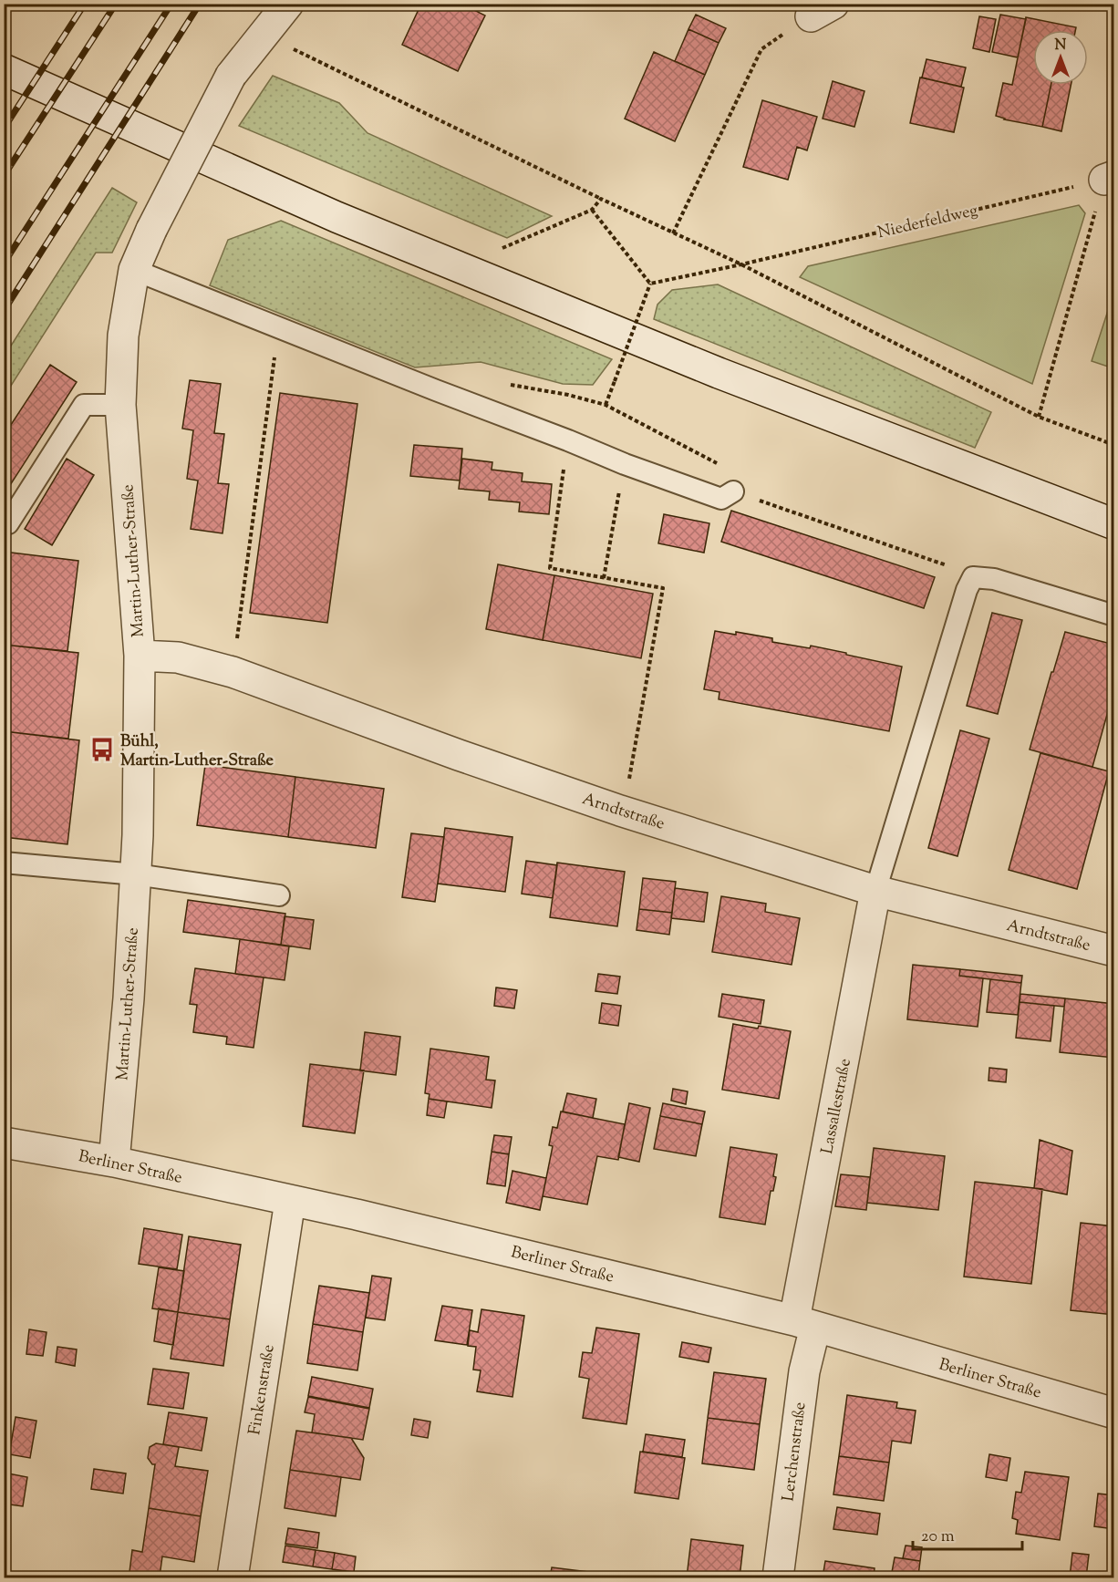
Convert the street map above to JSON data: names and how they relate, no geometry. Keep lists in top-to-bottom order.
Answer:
{
  "streets": {
    "street": [
      "Martin-Luther-Straße",
      "Arndtstraße",
      "Lassallestraße",
      "Berliner Straße",
      "Finkenstraße",
      "Lerchenstraße"
    ],
    "path": ["Niederfeldweg"]
  },
  "crossings": [
    ["Martin-Luther-Straße", "Arndtstraße"],
    ["Martin-Luther-Straße", "Berliner Straße"],
    ["Arndtstraße", "Lassallestraße"],
    ["Lassallestraße", "Berliner Straße"],
    ["Lassallestraße", "Lerchenstraße"],
    ["Berliner Straße", "Finkenstraße"],
    ["Berliner Straße", "Lerchenstraße"]
  ],
  "places": {
    "bus stop": ["Bühl, Martin-Luther-Straße"]
  },
  "scale_bar": "20 m",
  "north": "top"
}
